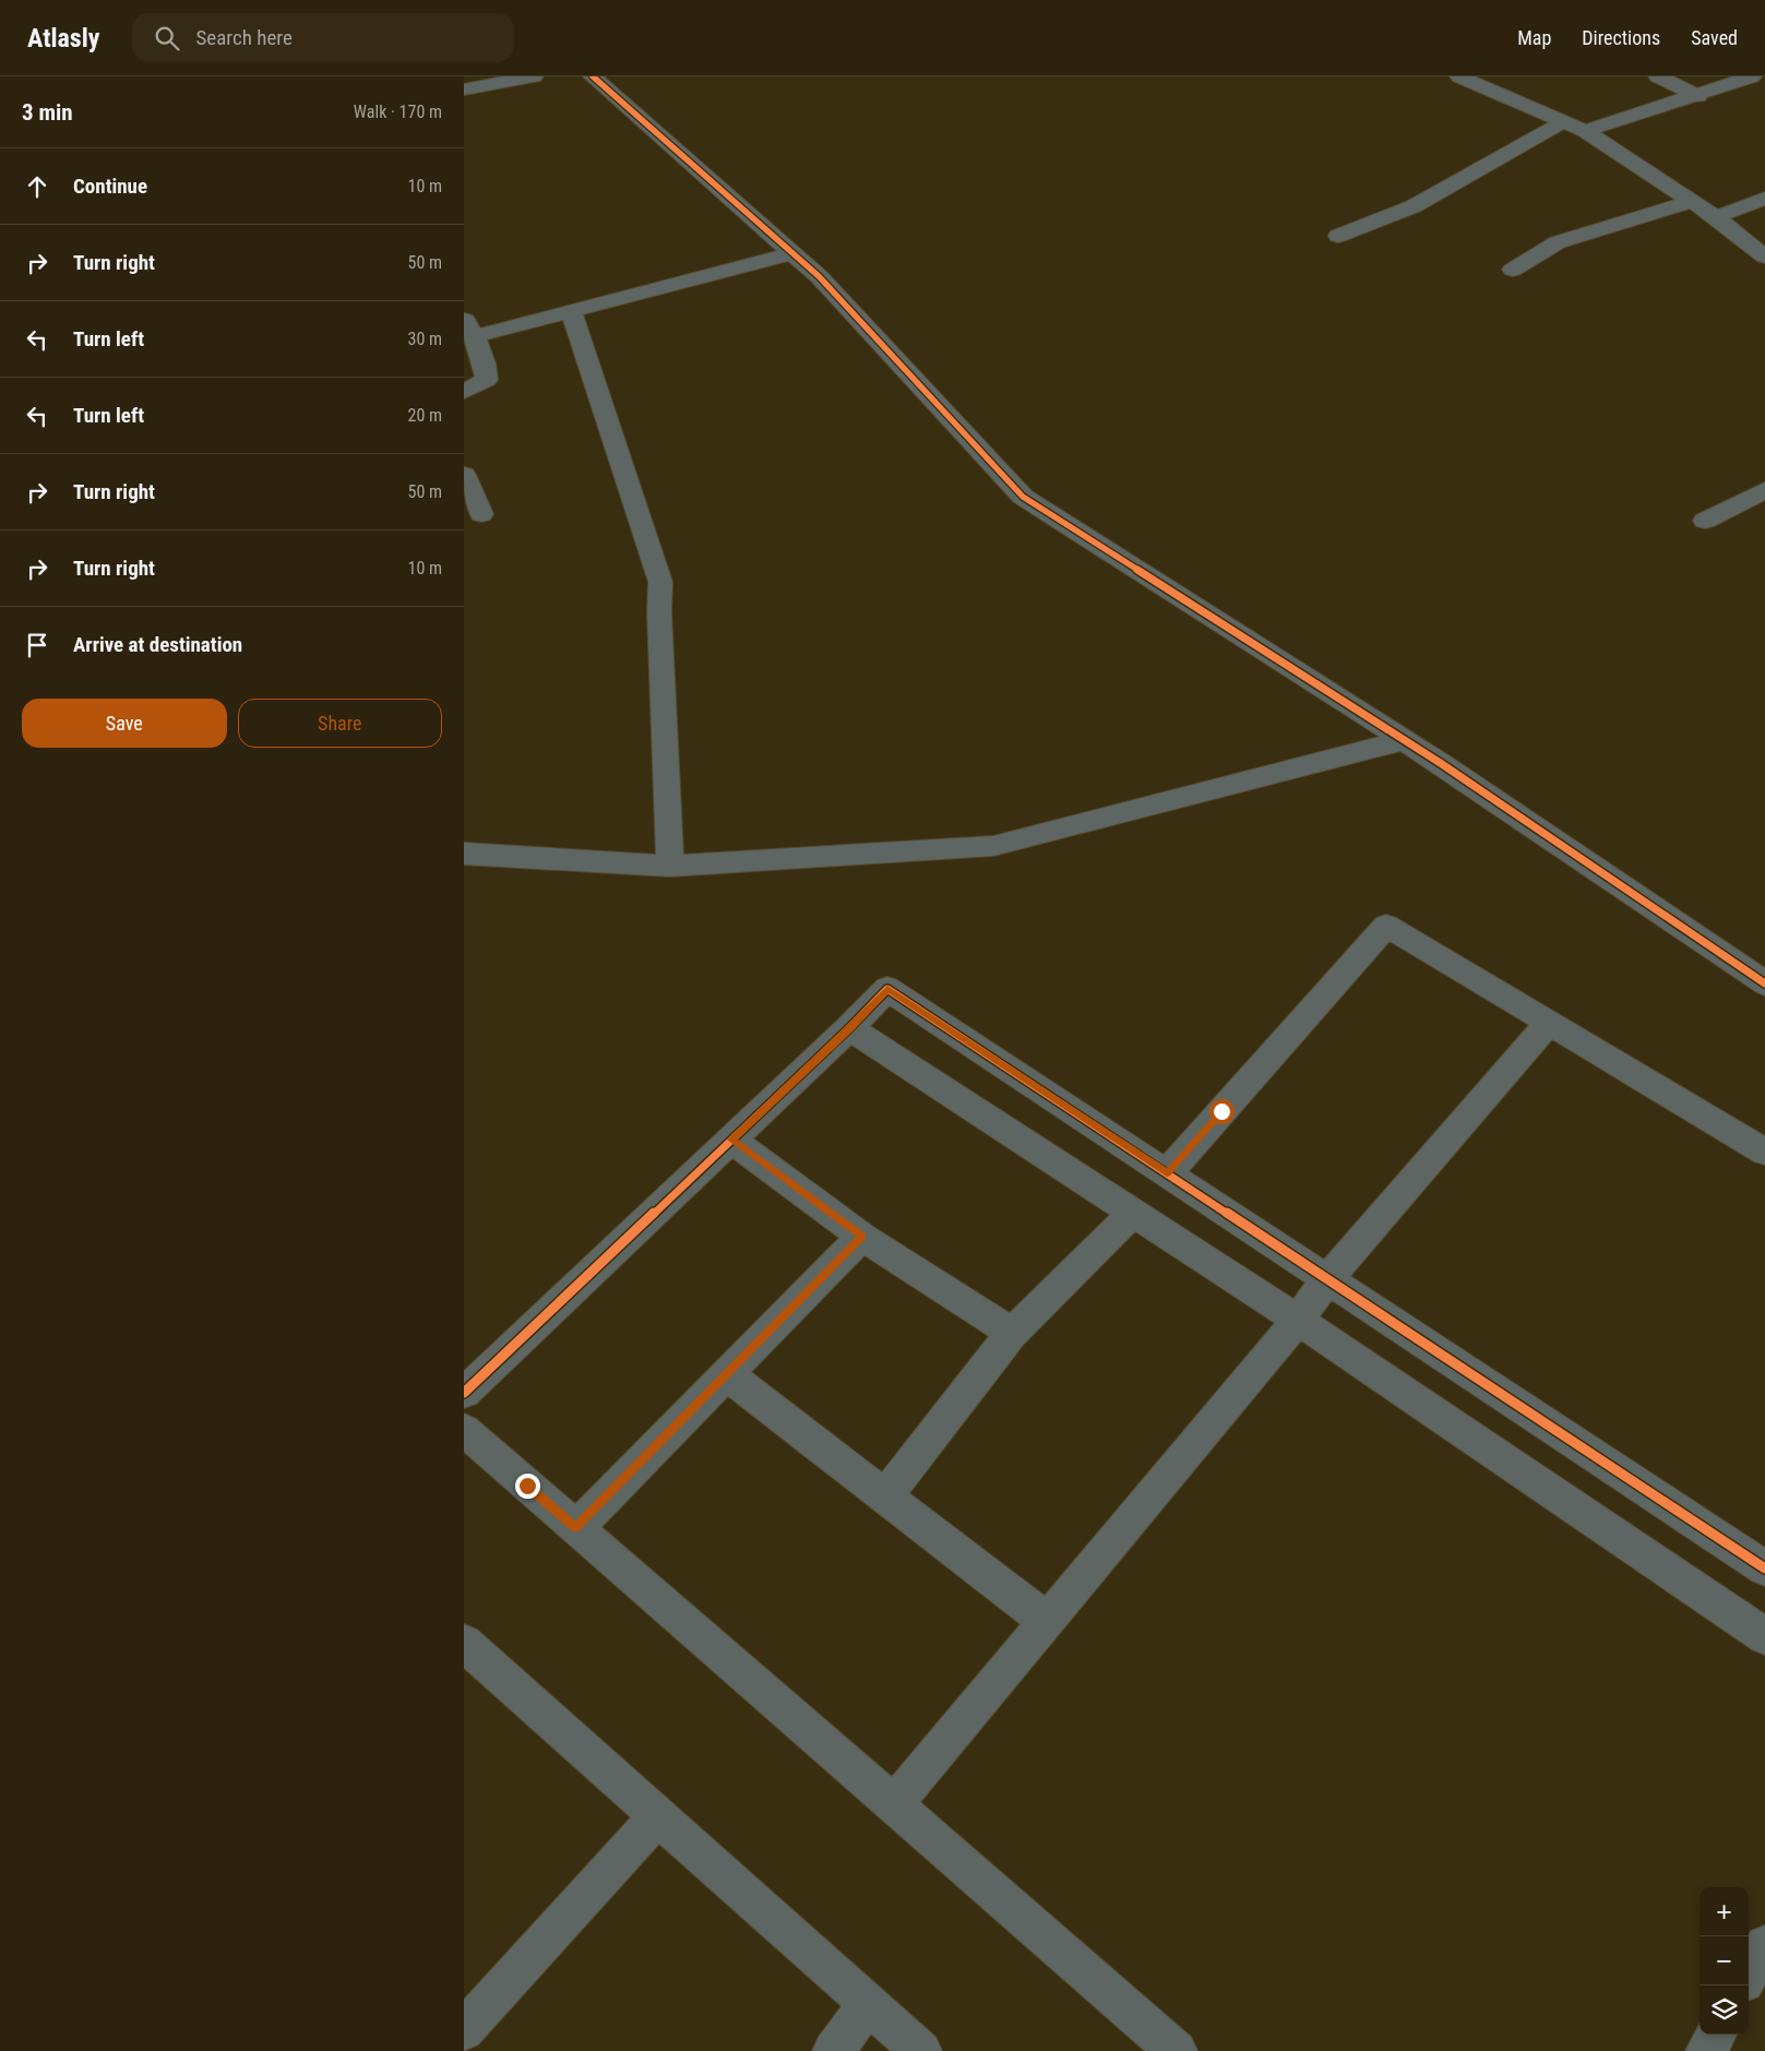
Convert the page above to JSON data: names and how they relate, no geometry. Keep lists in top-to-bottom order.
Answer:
{
  "page": {
    "header": "Atlasly",
    "search": "Search here",
    "nav": ["Map", "Directions", "Saved"],
    "heading": ["3 min", "Walk · 170 m"],
    "list": [
      ["Continue", "10 m"],
      ["Turn right", "50 m"],
      ["Turn left", "30 m"],
      ["Turn left", "20 m"],
      ["Turn right", "50 m"],
      ["Turn right", "10 m"],
      "Arrive at destination"
    ],
    "buttons": ["Save", "Share"],
    "map_buttons": ["+", "−"]
  }
}
